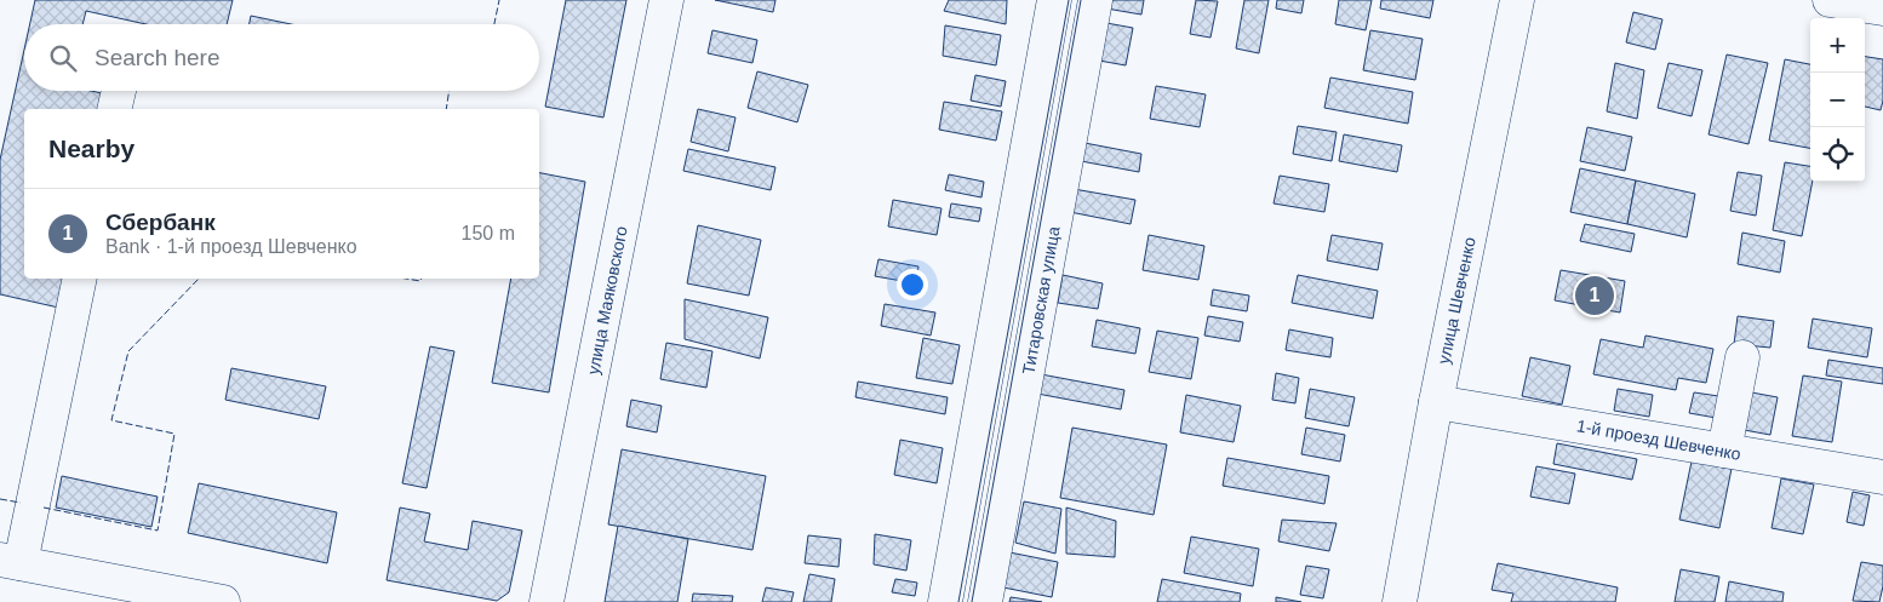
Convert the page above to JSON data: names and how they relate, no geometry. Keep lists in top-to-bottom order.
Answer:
{
  "streets": {
    "street": [
      "улица Маяковского",
      "Титаровская улица",
      "улица Шевченко",
      "1-й проезд Шевченко"
    ]
  },
  "crossings": [
    ["улица Шевченко", "1-й проезд Шевченко"]
  ],
  "page": {
    "map_buttons": ["+", "−"],
    "search": "Search here",
    "heading": "Nearby",
    "list": [
      {
        "mark": "1",
        "name": "Сбербанк",
        "note": "Bank · 1-й проезд Шевченко",
        "value": "150 m"
      }
    ],
    "pins": "1"
  }
}
